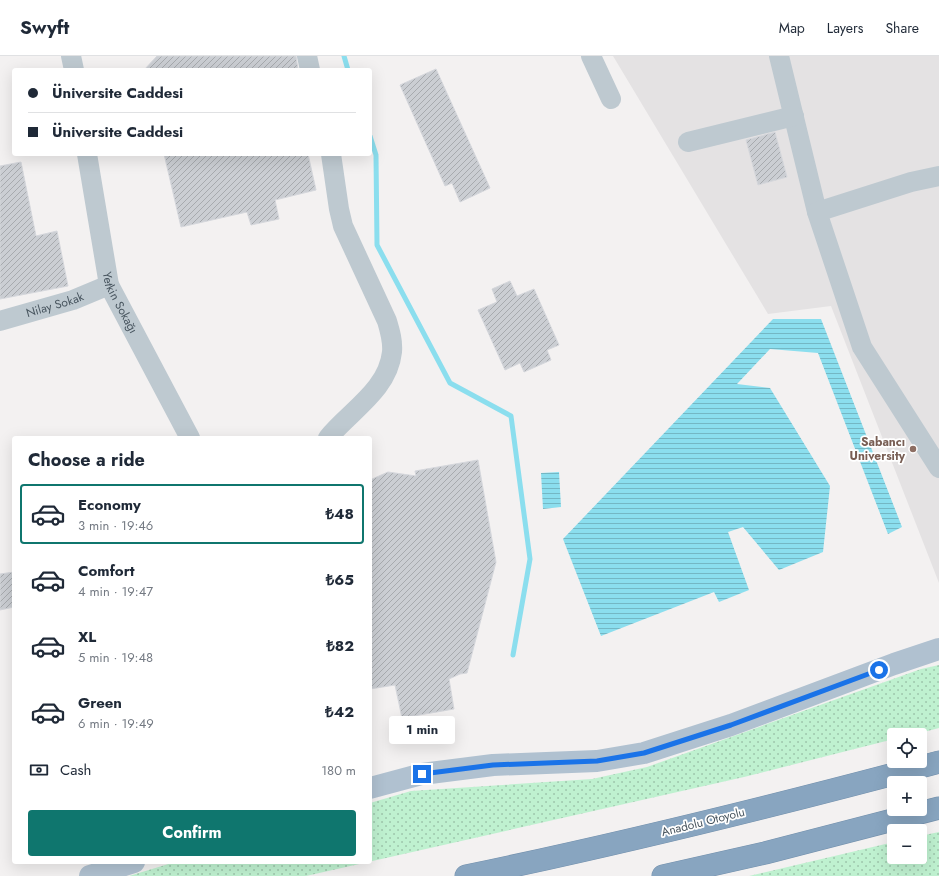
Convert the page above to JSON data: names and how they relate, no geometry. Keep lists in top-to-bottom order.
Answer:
{
  "streets": {
    "highway": ["Anadolu Otoyolu"],
    "street": ["Yetkin Sokağı", "Nilay Sokak"]
  },
  "crossings": [
    ["Yetkin Sokağı", "Nilay Sokak"]
  ],
  "places": ["Sabancı University"],
  "page": {
    "header": "Swyft",
    "nav": ["Map", "Layers", "Share"],
    "banner": ["Üniversite Caddesi", "Üniversite Caddesi"],
    "heading": "Choose a ride",
    "list": [
      {
        "name": "Economy",
        "note": "3 min · 19:46",
        "value": "₺48"
      },
      {
        "name": "Comfort",
        "note": "4 min · 19:47",
        "value": "₺65"
      },
      {
        "name": "XL",
        "note": "5 min · 19:48",
        "value": "₺82"
      },
      {
        "name": "Green",
        "note": "6 min · 19:49",
        "value": "₺42"
      }
    ],
    "bubble": "1 min",
    "map_buttons": ["+", "−"],
    "pay": ["Cash", "180 m"],
    "buttons": "Confirm"
  }
}
